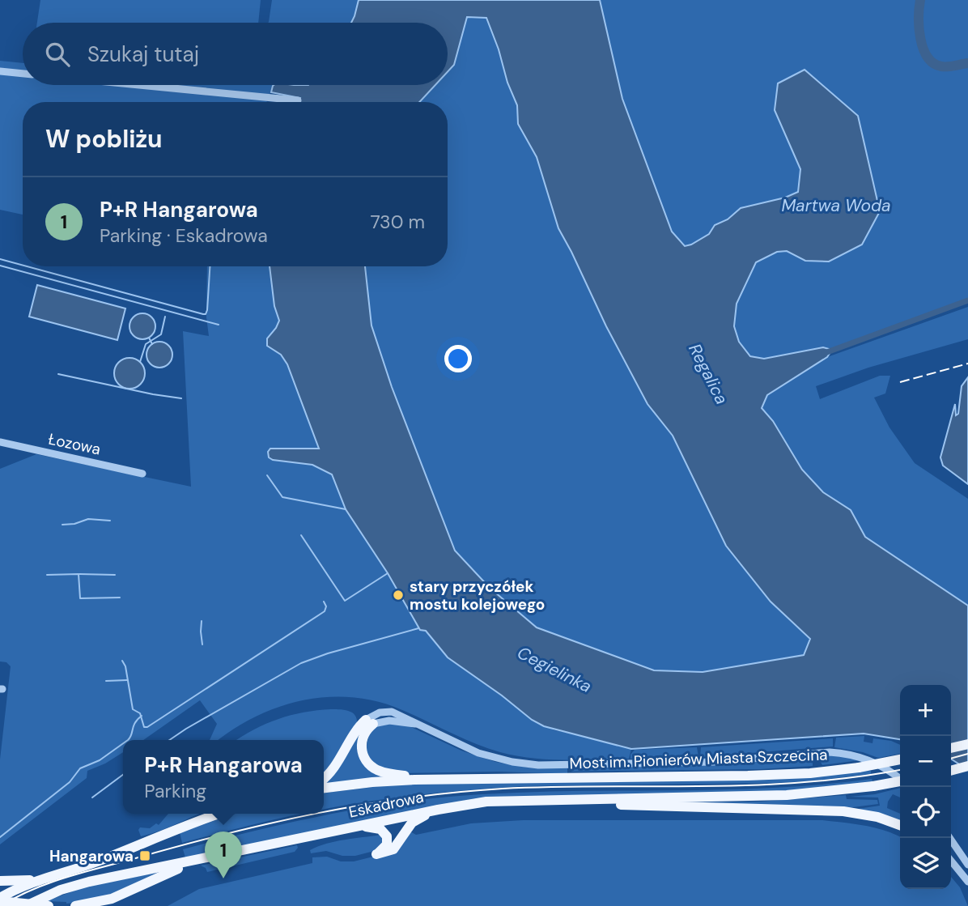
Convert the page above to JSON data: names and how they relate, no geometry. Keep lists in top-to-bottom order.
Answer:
{
  "streets": {
    "main road": ["Most im. Pionierów Miasta Szczecina", "Eskadrowa"],
    "street": ["Łozowa"]
  },
  "crossings": [
    ["Most im. Pionierów Miasta Szczecina", "Eskadrowa"]
  ],
  "water": ["Martwa Woda", "Regalica", "Cegielinka"],
  "places": {
    "other": ["stary przyczółek mostu kolejowego"],
    "transit": ["Hangarowa"]
  },
  "page": {
    "search": "Szukaj tutaj",
    "heading": "W pobliżu",
    "list": [
      {
        "mark": "1",
        "name": "P+R Hangarowa",
        "note": "Parking · Eskadrowa",
        "value": "730 m"
      }
    ],
    "map_buttons": ["+", "−"],
    "popup": ["P+R Hangarowa", "Parking"],
    "pins": "1"
  }
}
